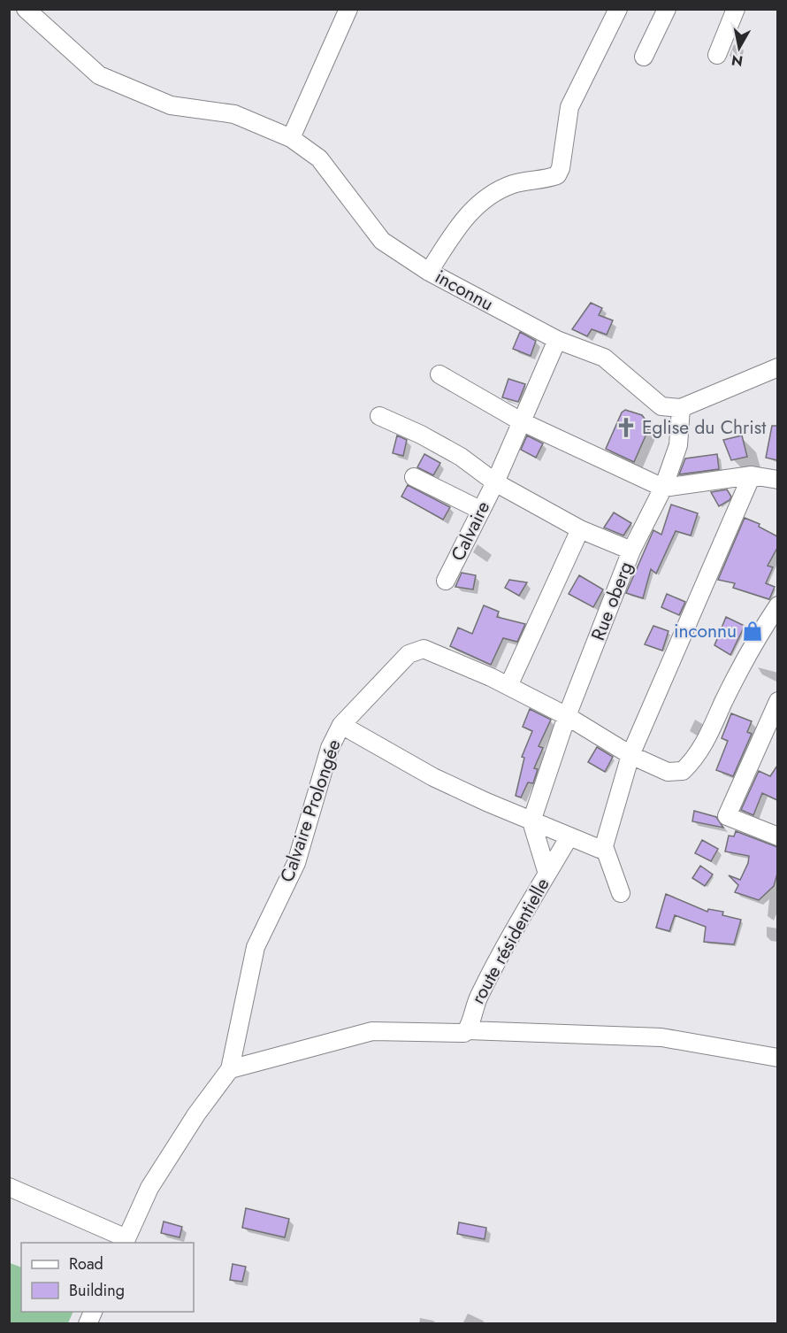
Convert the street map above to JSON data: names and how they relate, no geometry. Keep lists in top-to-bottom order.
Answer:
{
  "streets": {
    "street": [
      "inconnu",
      "Calvaire",
      "Rue oberg",
      "Calvaire Prolongée",
      "route résidentielle"
    ]
  },
  "crossings": [
    ["Rue oberg", "Calvaire Prolongée"]
  ],
  "places": {
    "church": ["Eglise du Christ"],
    "shop": ["inconnu"]
  },
  "legend": ["Road", "Building"],
  "north": "bottom"
}
